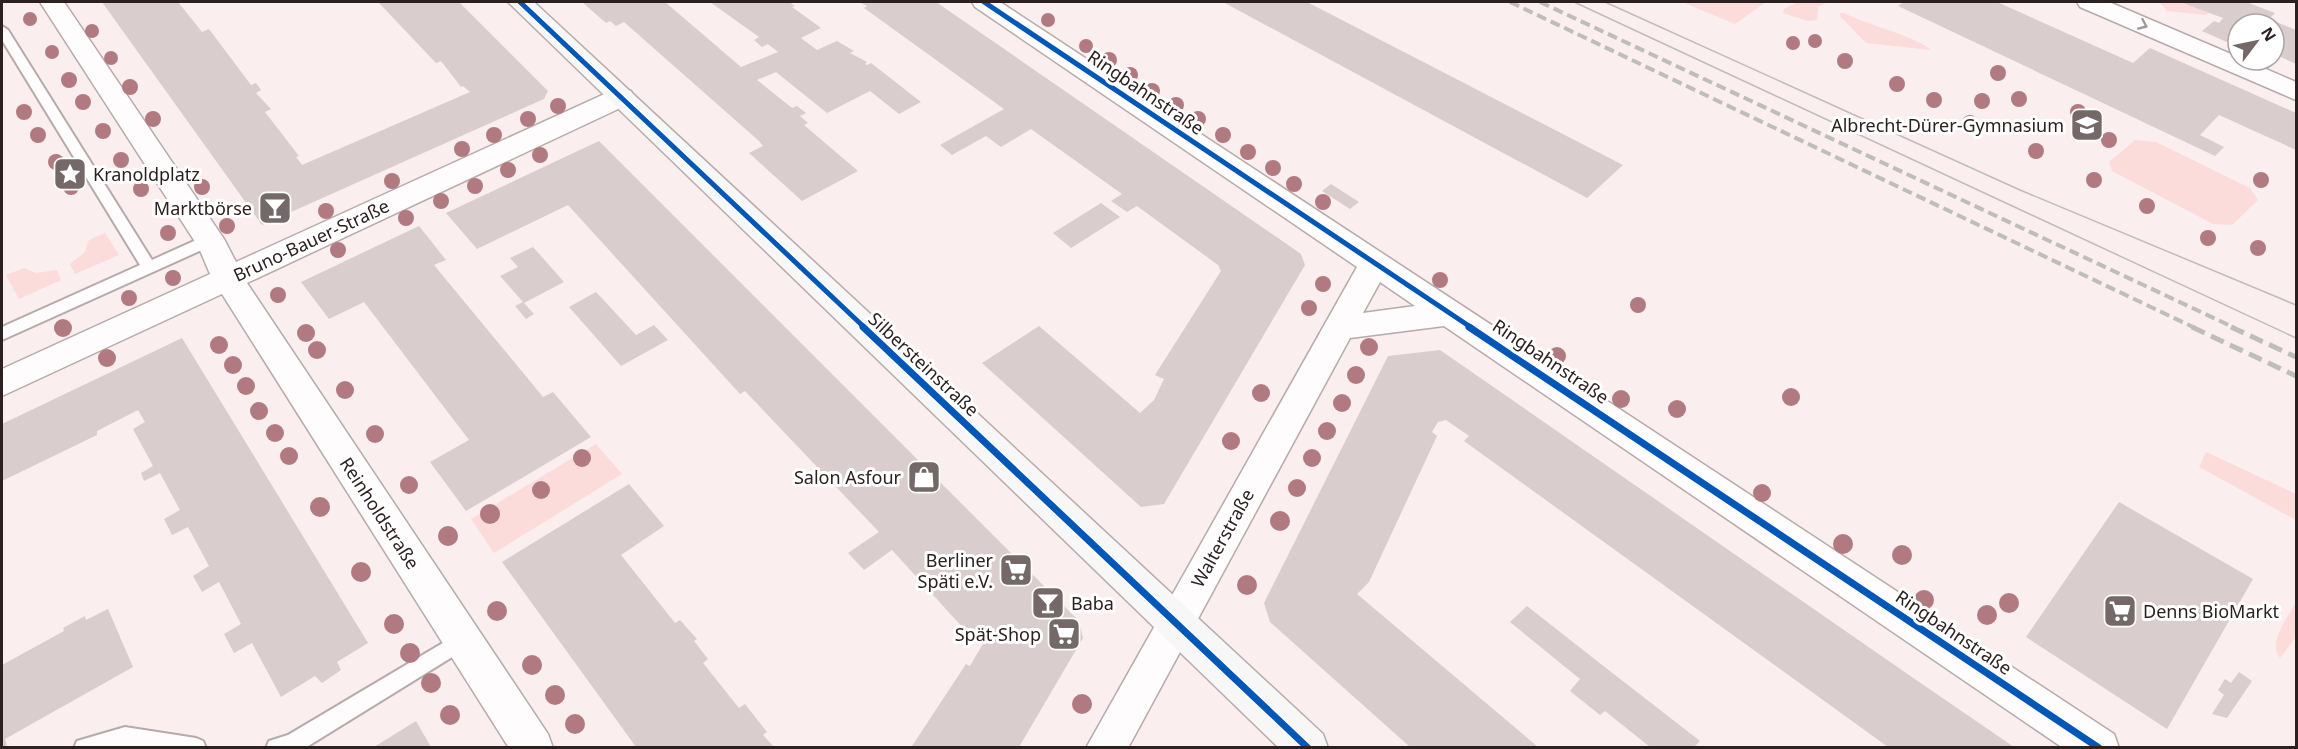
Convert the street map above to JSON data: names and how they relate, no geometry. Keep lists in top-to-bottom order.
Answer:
{
  "streets": {
    "street": [
      "Ringbahnstraße",
      "Bruno-Bauer-Straße",
      "Silbersteinstraße",
      "Reinholdstraße",
      "Walterstraße"
    ]
  },
  "crossings": [
    ["Ringbahnstraße", "Walterstraße"],
    ["Bruno-Bauer-Straße", "Silbersteinstraße"],
    ["Bruno-Bauer-Straße", "Reinholdstraße"],
    ["Silbersteinstraße", "Walterstraße"]
  ],
  "places": {
    "school or university": ["Albrecht-Dürer-Gymnasium"],
    "place": ["Kranoldplatz"],
    "bar": ["Marktbörse", "Baba"],
    "shop": ["Salon Asfour"],
    "supermarket": ["Berliner Späti e.V.", "Denns BioMarkt", "Spät-Shop"]
  },
  "north": "top right"
}
